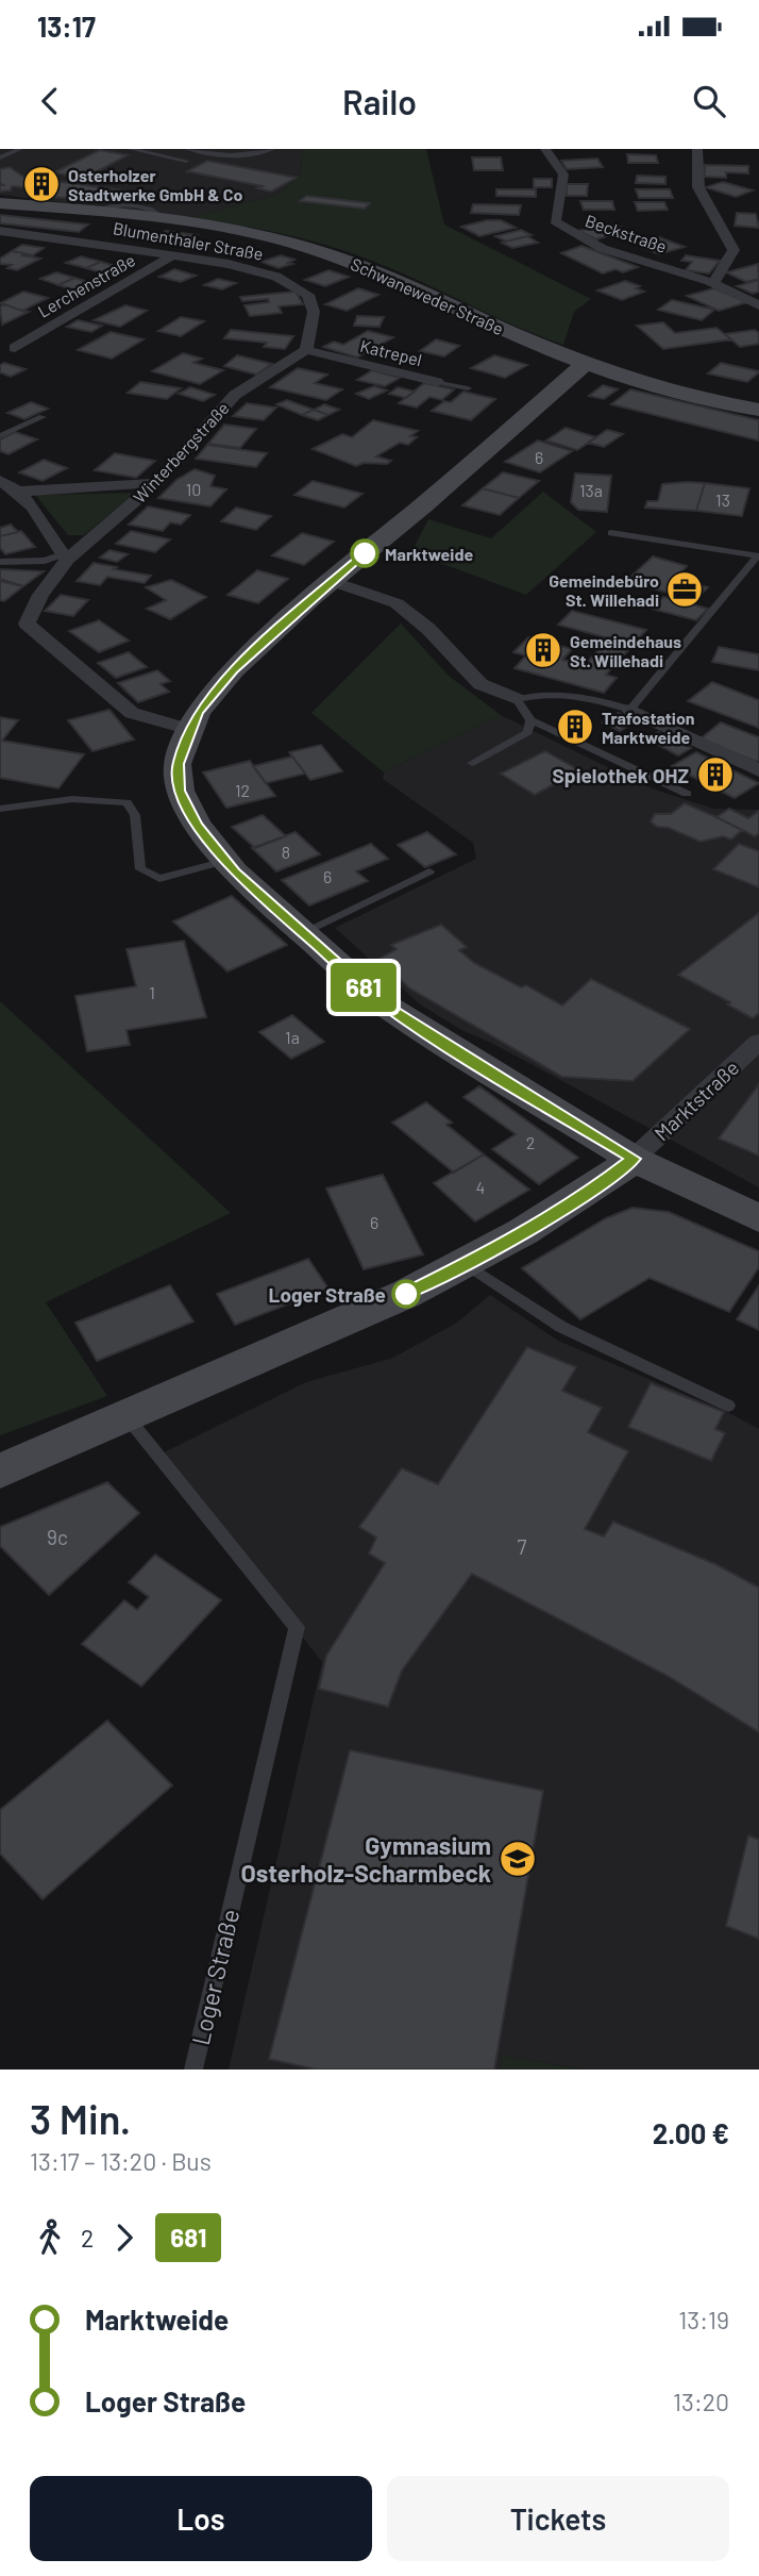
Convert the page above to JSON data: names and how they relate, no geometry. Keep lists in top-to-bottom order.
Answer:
{
  "streets": {
    "street": [
      "Beckstraße",
      "Blumenthaler Straße",
      "Lerchenstraße",
      "Schwaneweder Straße",
      "Katrepel",
      "Winterbergstraße",
      "Marktstraße"
    ],
    "lane": ["Loger Straße"]
  },
  "crossings": [
    ["Blumenthaler Straße", "Lerchenstraße"],
    ["Blumenthaler Straße", "Katrepel"],
    ["Blumenthaler Straße", "Winterbergstraße"],
    ["Katrepel", "Winterbergstraße"]
  ],
  "places": {
    "building": [
      "Osterholzer Stadtwerke GmbH & Co",
      "Gemeindehaus St. Willehadi",
      "Trafostation Marktweide",
      "Spielothek OHZ"
    ],
    "other": ["Marktweide", "Loger Straße"],
    "office": ["Gemeindebüro St. Willehadi"],
    "school or university": ["Gymnasium Osterholz-Scharmbeck"]
  },
  "lines": ["bus line 681"],
  "house_numbers": [
    "6",
    "10",
    "13a",
    "13",
    "12",
    "8",
    "6",
    "1",
    "1a",
    "2",
    "4",
    "6",
    "9c",
    "7"
  ],
  "page": {
    "status": "13:17",
    "header": "Railo",
    "on_map": "681",
    "heading": ["3 Min.", "13:17 – 13:20 · Bus", "2.00 €"],
    "legs": ["2", "681"],
    "list": [
      {
        "name": "Marktweide",
        "value": "13:19"
      },
      {
        "name": "Loger Straße",
        "value": "13:20"
      }
    ],
    "buttons": ["Los", "Tickets"]
  }
}
